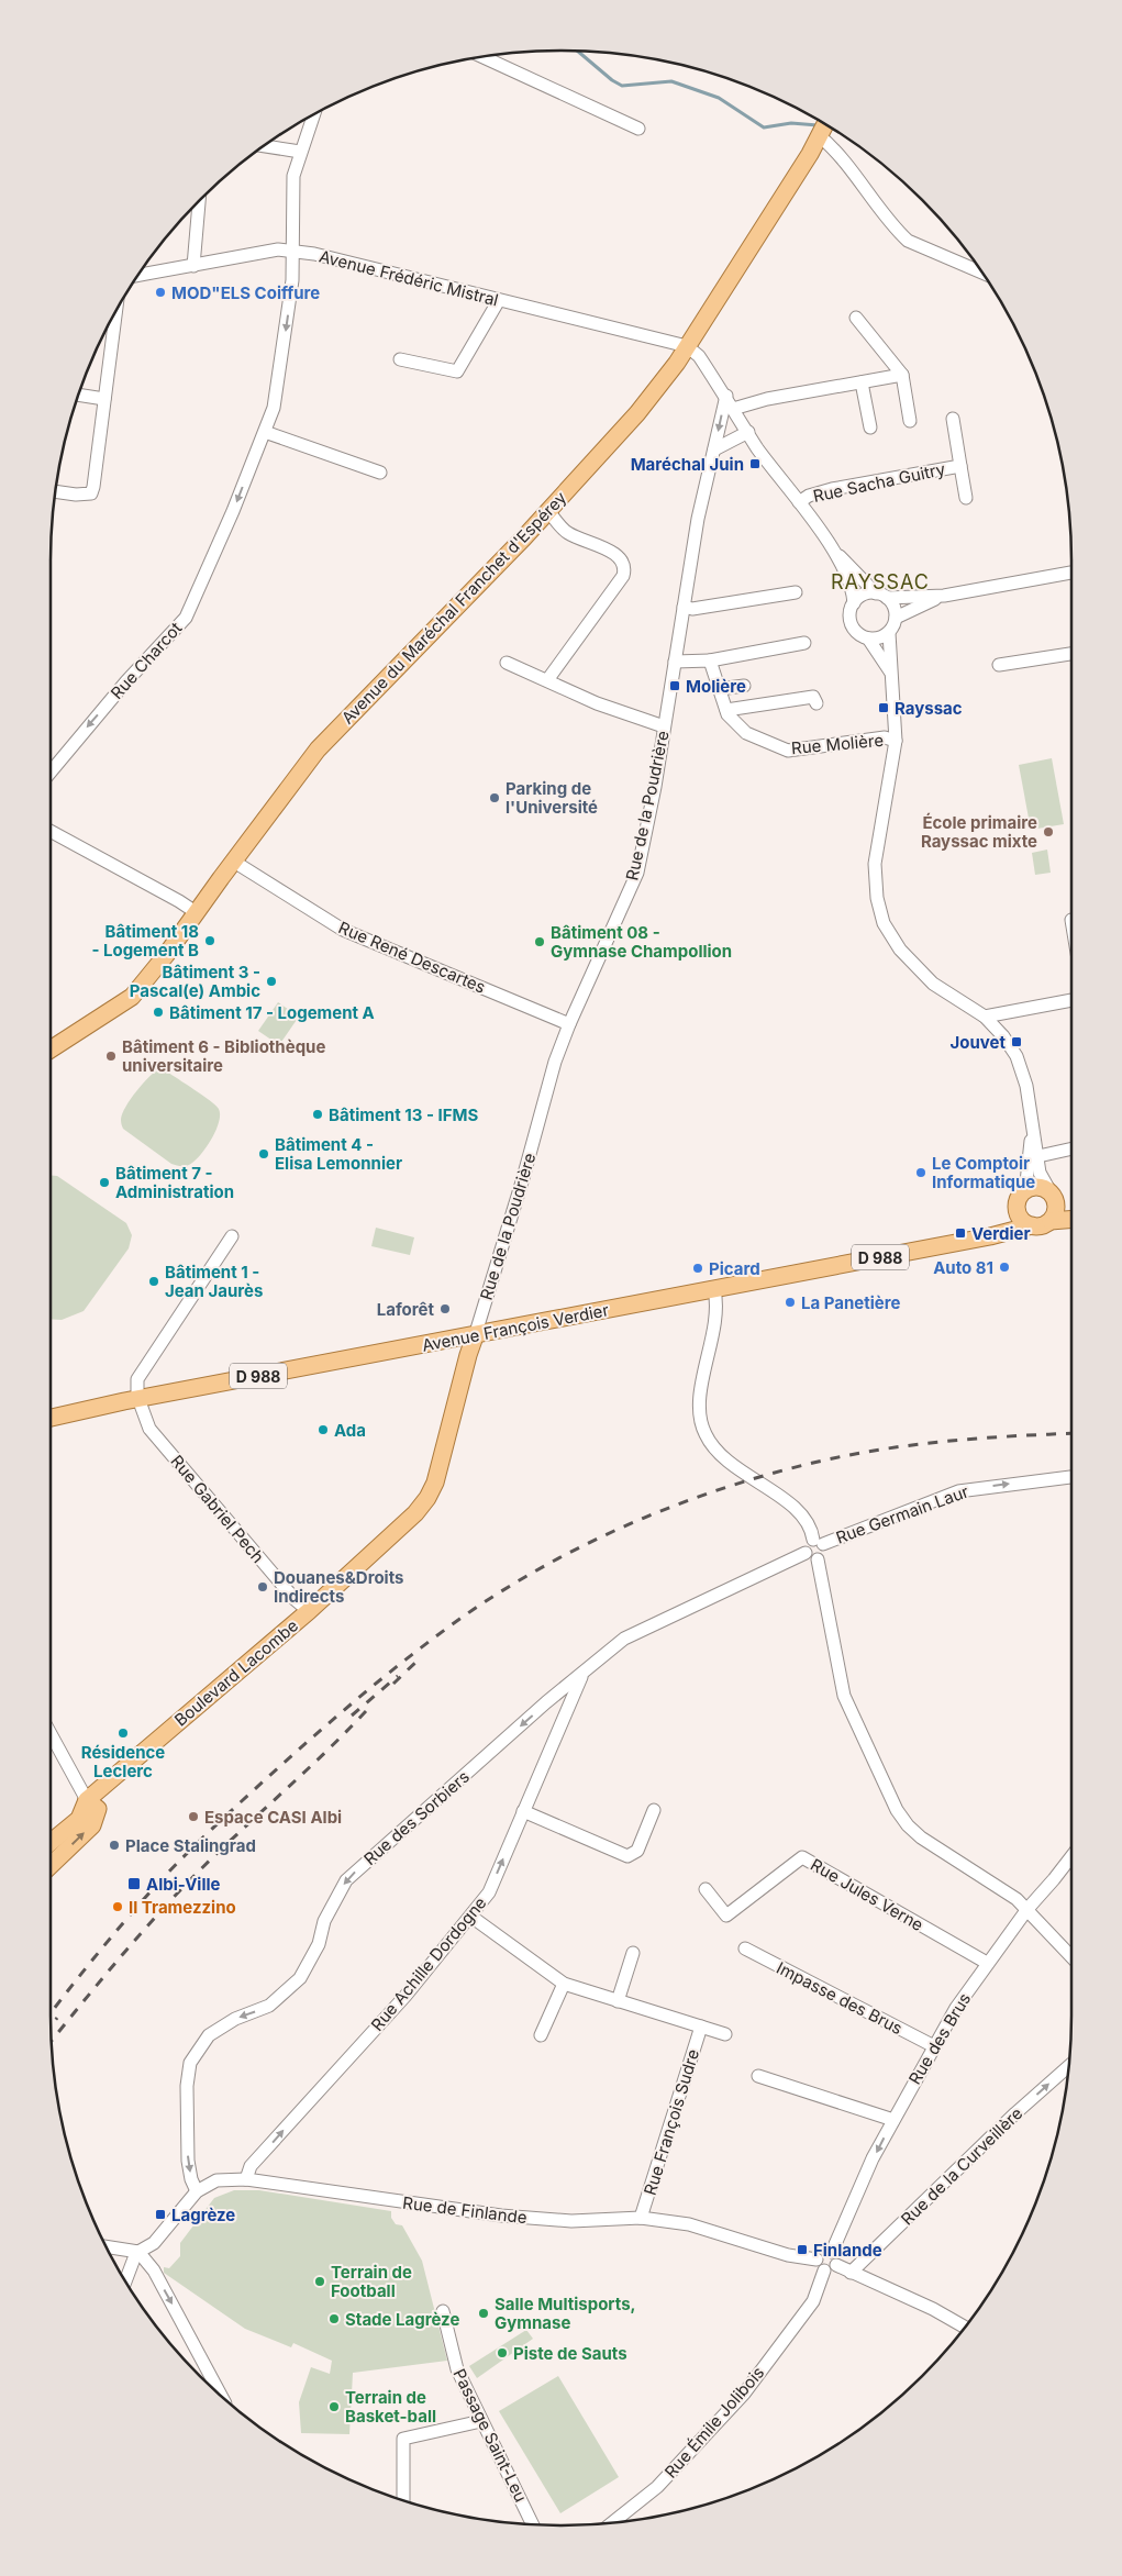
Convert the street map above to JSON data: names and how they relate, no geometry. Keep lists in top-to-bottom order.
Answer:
{
  "streets": {
    "main road": [
      "Avenue du Maréchal Franchet d'Espérey",
      "D 988",
      "Avenue François Verdier",
      "Boulevard Lacombe"
    ],
    "street": [
      "Avenue Frédéric Mistral",
      "Rue Sacha Guitry",
      "Rue Charcot",
      "Rue Molière",
      "Rue de la Poudrière",
      "Rue René Descartes",
      "Rue Gabriel Pech",
      "Rue Germain Laur",
      "Rue des Sorbiers",
      "Rue Jules Verne",
      "Rue Achille Dordogne",
      "Impasse des Brus",
      "Rue des Brus",
      "Rue François Sudre",
      "Rue de la Curveillère",
      "Rue de Finlande",
      "Rue Émile Jolibois",
      "Passage Saint-Leu"
    ]
  },
  "crossings": [
    ["Avenue Frédéric Mistral", "Avenue du Maréchal Franchet d'Espérey"],
    ["Avenue Frédéric Mistral", "Rue Charcot"],
    ["Avenue du Maréchal Franchet d'Espérey", "Rue René Descartes"],
    ["Rue de la Poudrière", "Rue René Descartes"],
    ["Rue de la Poudrière", "Avenue François Verdier"],
    ["Rue de la Poudrière", "Boulevard Lacombe"],
    ["Avenue François Verdier", "Rue Gabriel Pech"],
    ["Avenue François Verdier", "Boulevard Lacombe"],
    ["Rue Gabriel Pech", "Boulevard Lacombe"],
    ["Rue Germain Laur", "Rue des Sorbiers"],
    ["Rue des Sorbiers", "Rue Achille Dordogne"],
    ["Rue des Sorbiers", "Rue de Finlande"],
    ["Rue Jules Verne", "Rue des Brus"],
    ["Rue Achille Dordogne", "Rue de Finlande"],
    ["Impasse des Brus", "Rue des Brus"],
    ["Rue des Brus", "Rue de Finlande"],
    ["Rue des Brus", "Rue Émile Jolibois"],
    ["Rue François Sudre", "Rue de Finlande"],
    ["Rue de Finlande", "Rue Émile Jolibois"]
  ],
  "one_way": [
    "Rue Charcot",
    "Rue Germain Laur",
    "Rue des Sorbiers",
    "Rue Achille Dordogne",
    "Rue de la Curveillère"
  ],
  "districts": ["RAYSSAC"],
  "places": {
    "other": [
      "MOD\"ELS Coiffure",
      "Parking de l'Université",
      "École primaire Rayssac mixte",
      "Bâtiment 18 - Logement B",
      "Bâtiment 08 - Gymnase Champollion",
      "Bâtiment 3 - Pascal(e) Ambic",
      "Bâtiment 17 - Logement A",
      "Bâtiment 6 - Bibliothèque universitaire",
      "Bâtiment 13 - IFMS",
      "Bâtiment 4 - Elisa Lemonnier",
      "Le Comptoir Informatique",
      "Bâtiment 7 - Administration",
      "Auto 81",
      "Picard",
      "Bâtiment 1 - Jean Jaurès",
      "La Panetière",
      "Laforêt",
      "Ada",
      "Douanes&Droits Indirects",
      "Résidence Leclerc",
      "Espace CASI Albi",
      "Place Stalingrad",
      "Il Tramezzino",
      "Terrain de Football",
      "Salle Multisports, Gymnase",
      "Stade Lagrèze",
      "Piste de Sauts",
      "Terrain de Basket-ball"
    ],
    "transit": [
      "Maréchal Juin",
      "Molière",
      "Rayssac",
      "Jouvet",
      "Verdier",
      "Albi-Ville",
      "Lagrèze",
      "Finlande"
    ]
  }
}
